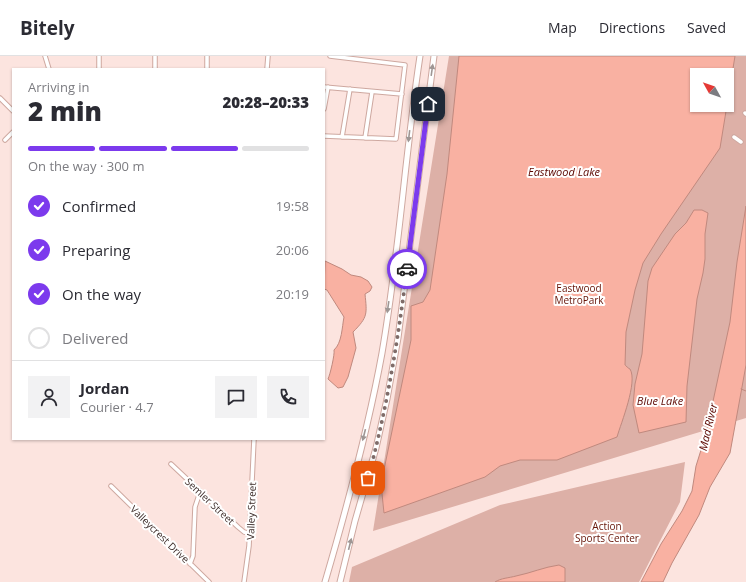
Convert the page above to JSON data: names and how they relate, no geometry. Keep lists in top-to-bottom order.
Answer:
{
  "streets": {
    "street": ["Semler Street", "Valley Street", "Valleycrest Drive"]
  },
  "crossings": [
    ["Semler Street", "Valley Street"]
  ],
  "water": ["Eastwood Lake", "Blue Lake", "Mad River"],
  "parks": ["Eastwood MetroPark", "Action Sports Center"],
  "north": "top left",
  "page": {
    "header": "Bitely",
    "nav": ["Map", "Directions", "Saved"],
    "heading": ["2 min", "Arriving in", "20:28–20:33"],
    "panel": ["Jordan", "Courier · 4.7"],
    "bar": "On the way · 300 m",
    "list": [
      ["Confirmed", "19:58"],
      ["Preparing", "20:06"],
      ["On the way", "20:19"],
      "Delivered"
    ]
  }
}
